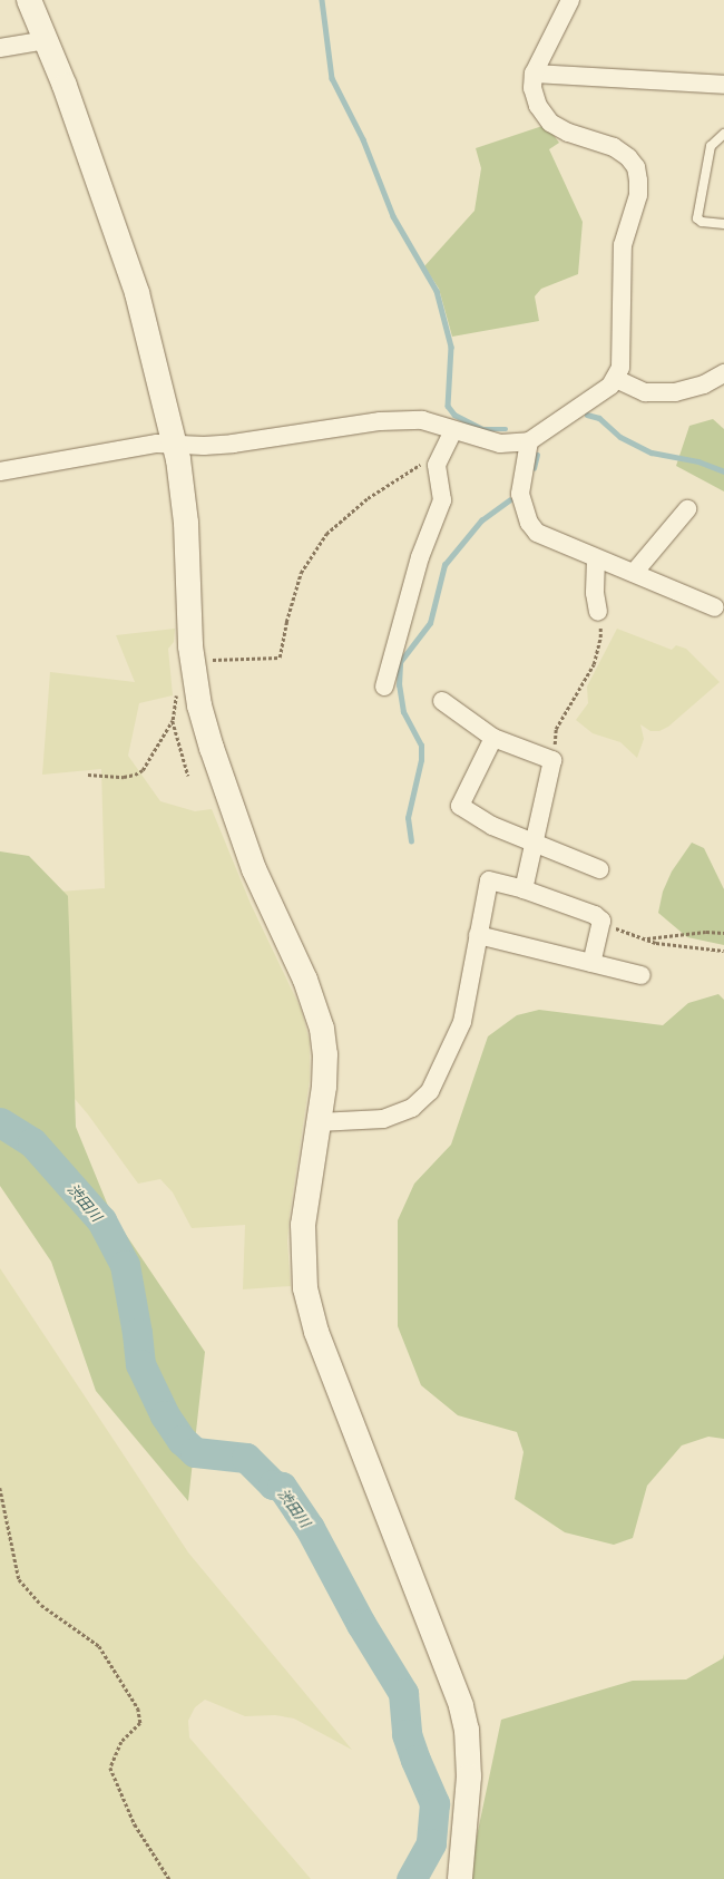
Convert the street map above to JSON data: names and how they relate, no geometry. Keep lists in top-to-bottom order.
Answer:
{
  "water": ["渋田川"]
}
